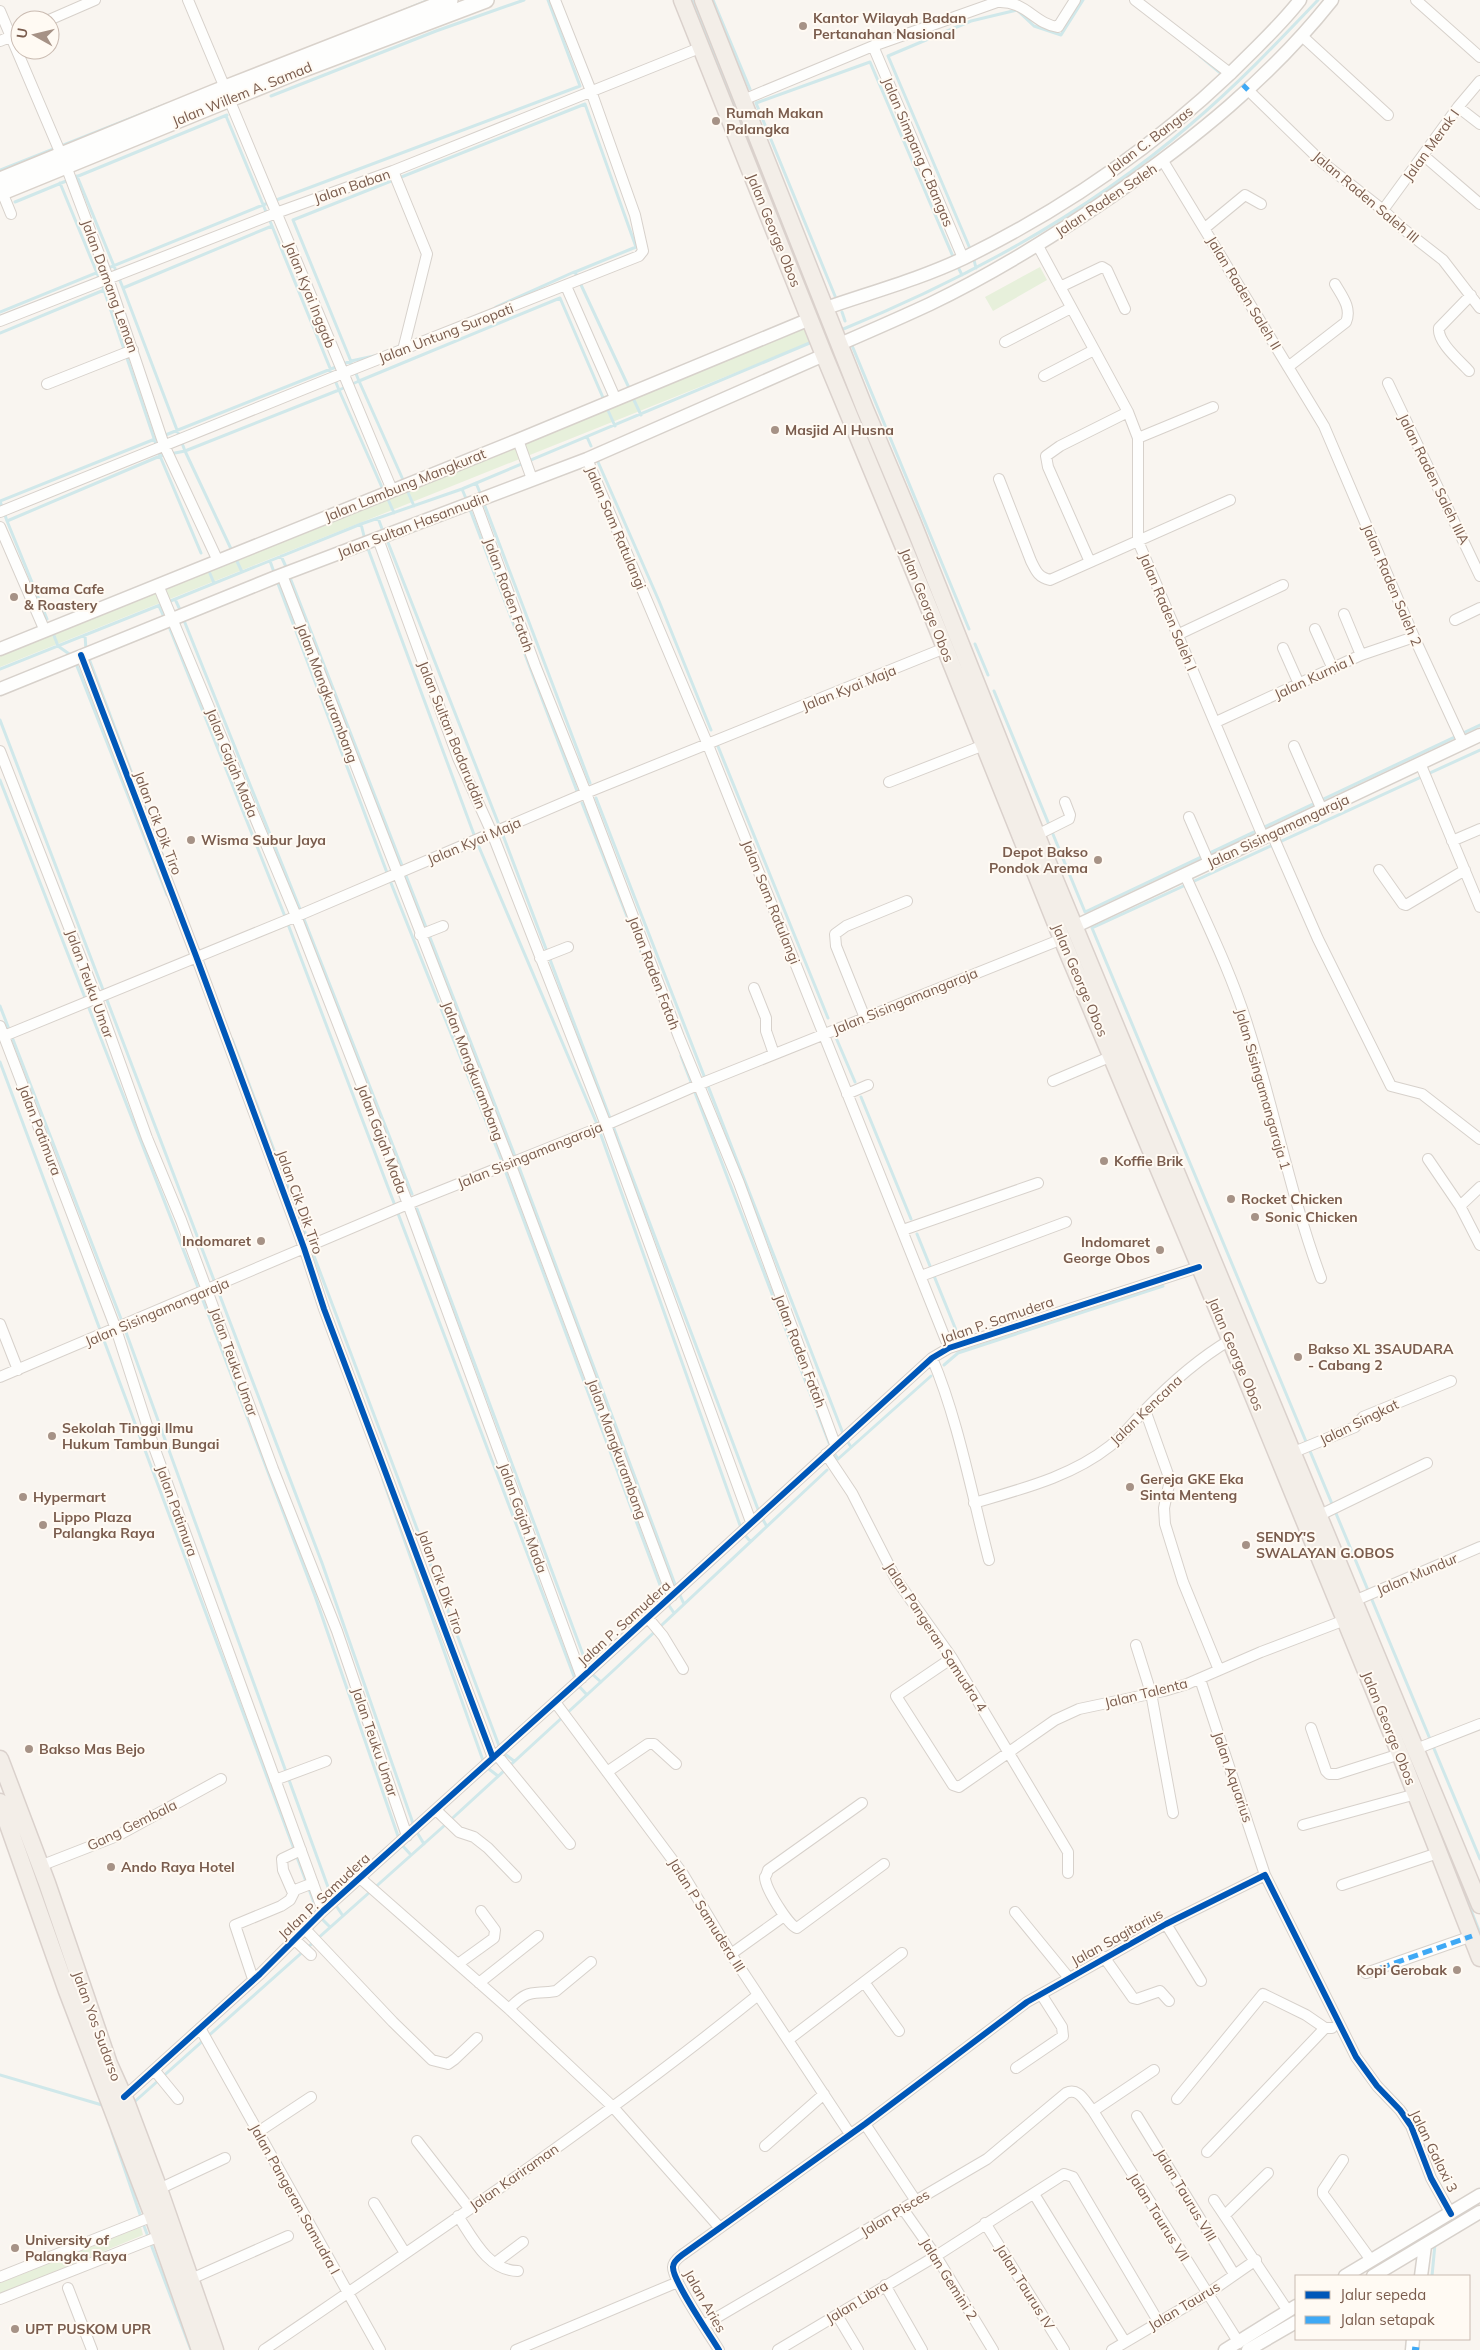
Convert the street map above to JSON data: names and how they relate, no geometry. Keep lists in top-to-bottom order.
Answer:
{
  "streets": {
    "main road": ["Jalan Willem A. Samad", "Jalan George Obos", "Jalan Yos Sudarso"],
    "street": [
      "Jalan C. Bangas",
      "Jalan Merak I",
      "Jalan Simpang C.Bangas",
      "Jalan Baban",
      "Jalan Raden Saleh III",
      "Jalan Raden Saleh",
      "Jalan Damang Leman",
      "Jalan Raden Saleh II",
      "Jalan Kyai Inggab",
      "Jalan Untung Suropati",
      "Jalan Raden Saleh IIIA",
      "Jalan Lambung Mangkurat",
      "Jalan Sultan Hasannudin",
      "Jalan Sam Ratulangi",
      "Jalan Raden Saleh 2",
      "Jalan Raden Fatah",
      "Jalan Raden Saleh I",
      "Jalan Kurnia I",
      "Jalan Kyai Maja",
      "Jalan Mangkurambang",
      "Jalan Sultan Badaruddin",
      "Jalan Gajah Mada",
      "Jalan Cik Dik Tiro",
      "Jalan Sisingamangaraja",
      "Jalan Teuku Umar",
      "Jalan Sisingamangaraja 1",
      "Jalan Patimura",
      "Jalan P. Samudera",
      "Jalan Kencana",
      "Jalan Singkat",
      "Jalan Mundur",
      "Jalan Pangeran Samudra 4",
      "Jalan Talenta",
      "Jalan Aquarius",
      "Gang Gembala",
      "Jalan P Samudera III",
      "Jalan Sagitarius",
      "Jalan Galaxi 3",
      "Jalan Kariraman",
      "Jalan Taurus VIII",
      "Jalan Pangeran Samudra I",
      "Jalan Pisces",
      "Jalan Taurus VII",
      "Jalan Gemini 2",
      "Jalan Taurus IV",
      "Jalan Aries",
      "Jalan Libra",
      "Jalan Taurus"
    ]
  },
  "crossings": [
    ["Jalan Willem A. Samad", "Jalan Damang Leman"],
    ["Jalan Willem A. Samad", "Jalan Kyai Inggab"],
    ["Jalan C. Bangas", "Jalan Simpang C.Bangas"],
    ["Jalan C. Bangas", "Jalan George Obos"],
    ["Jalan Merak I", "Jalan Raden Saleh III"],
    ["Jalan Baban", "Jalan George Obos"],
    ["Jalan Baban", "Jalan Damang Leman"],
    ["Jalan Baban", "Jalan Kyai Inggab"],
    ["Jalan Baban", "Jalan Untung Suropati"],
    ["Jalan Raden Saleh III", "Jalan Raden Saleh"],
    ["Jalan Raden Saleh", "Jalan George Obos"],
    ["Jalan Raden Saleh", "Jalan Raden Saleh II"],
    ["Jalan Raden Saleh", "Jalan Raden Saleh I"],
    ["Jalan George Obos", "Jalan Lambung Mangkurat"],
    ["Jalan George Obos", "Jalan Sultan Hasannudin"],
    ["Jalan George Obos", "Jalan Kyai Maja"],
    ["Jalan George Obos", "Jalan Sisingamangaraja"],
    ["Jalan George Obos", "Jalan P. Samudera"],
    ["Jalan George Obos", "Jalan Kencana"],
    ["Jalan George Obos", "Jalan Singkat"],
    ["Jalan George Obos", "Jalan Mundur"],
    ["Jalan George Obos", "Jalan Talenta"],
    ["Jalan Damang Leman", "Jalan Untung Suropati"],
    ["Jalan Damang Leman", "Jalan Lambung Mangkurat"],
    ["Jalan Raden Saleh II", "Jalan Raden Saleh 2"],
    ["Jalan Kyai Inggab", "Jalan Untung Suropati"],
    ["Jalan Kyai Inggab", "Jalan Lambung Mangkurat"],
    ["Jalan Lambung Mangkurat", "Jalan Gajah Mada"],
    ["Jalan Sultan Hasannudin", "Jalan Sam Ratulangi"],
    ["Jalan Sultan Hasannudin", "Jalan Raden Fatah"],
    ["Jalan Sultan Hasannudin", "Jalan Mangkurambang"],
    ["Jalan Sultan Hasannudin", "Jalan Sultan Badaruddin"],
    ["Jalan Sultan Hasannudin", "Jalan Gajah Mada"],
    ["Jalan Sultan Hasannudin", "Jalan Cik Dik Tiro"],
    ["Jalan Sam Ratulangi", "Jalan Kyai Maja"],
    ["Jalan Sam Ratulangi", "Jalan Sisingamangaraja"],
    ["Jalan Sam Ratulangi", "Jalan P. Samudera"],
    ["Jalan Raden Saleh 2", "Jalan Kurnia I"],
    ["Jalan Raden Saleh 2", "Jalan Sisingamangaraja"],
    ["Jalan Raden Fatah", "Jalan Kyai Maja"],
    ["Jalan Raden Fatah", "Jalan Sisingamangaraja"],
    ["Jalan Raden Fatah", "Jalan P. Samudera"],
    ["Jalan Raden Saleh I", "Jalan Kurnia I"],
    ["Jalan Raden Saleh I", "Jalan Sisingamangaraja"],
    ["Jalan Kyai Maja", "Jalan Mangkurambang"],
    ["Jalan Kyai Maja", "Jalan Sultan Badaruddin"],
    ["Jalan Kyai Maja", "Jalan Gajah Mada"],
    ["Jalan Kyai Maja", "Jalan Cik Dik Tiro"],
    ["Jalan Kyai Maja", "Jalan Teuku Umar"],
    ["Jalan Kyai Maja", "Jalan Patimura"],
    ["Jalan Mangkurambang", "Jalan Sisingamangaraja"],
    ["Jalan Mangkurambang", "Jalan P. Samudera"],
    ["Jalan Sultan Badaruddin", "Jalan Sisingamangaraja"],
    ["Jalan Sultan Badaruddin", "Jalan P. Samudera"],
    ["Jalan Gajah Mada", "Jalan Sisingamangaraja"],
    ["Jalan Gajah Mada", "Jalan P. Samudera"],
    ["Jalan Cik Dik Tiro", "Jalan Sisingamangaraja"],
    ["Jalan Cik Dik Tiro", "Jalan P. Samudera"],
    ["Jalan Sisingamangaraja", "Jalan Teuku Umar"],
    ["Jalan Sisingamangaraja", "Jalan Sisingamangaraja 1"],
    ["Jalan Sisingamangaraja", "Jalan Patimura"],
    ["Jalan Teuku Umar", "Jalan P. Samudera"],
    ["Jalan Patimura", "Jalan P. Samudera"],
    ["Jalan P. Samudera", "Jalan Pangeran Samudra 4"],
    ["Jalan P. Samudera", "Jalan P Samudera III"],
    ["Jalan P. Samudera", "Jalan Yos Sudarso"],
    ["Jalan P. Samudera", "Jalan Pangeran Samudra I"],
    ["Jalan Pangeran Samudra 4", "Jalan Talenta"],
    ["Jalan Talenta", "Jalan Aquarius"],
    ["Jalan Aquarius", "Jalan Sagitarius"],
    ["Gang Gembala", "Jalan Yos Sudarso"],
    ["Jalan P Samudera III", "Jalan Sagitarius"],
    ["Jalan P Samudera III", "Jalan Kariraman"],
    ["Jalan Sagitarius", "Jalan Aries"],
    ["Jalan Kariraman", "Jalan Pangeran Samudra I"],
    ["Jalan Taurus VIII", "Jalan Taurus"],
    ["Jalan Pisces", "Jalan Taurus VII"],
    ["Jalan Pisces", "Jalan Gemini 2"],
    ["Jalan Pisces", "Jalan Aries"],
    ["Jalan Taurus VII", "Jalan Taurus"],
    ["Jalan Gemini 2", "Jalan Libra"],
    ["Jalan Taurus IV", "Jalan Libra"],
    ["Jalan Libra", "Jalan Taurus"]
  ],
  "places": [
    "Kantor Wilayah Badan Pertanahan Nasional",
    "Rumah Makan Palangka",
    "Masjid Al Husna",
    "Utama Cafe & Roastery",
    "Wisma Subur Jaya",
    "Depot Bakso Pondok Arema",
    "Koffie Brik",
    "Rocket Chicken",
    "Sonic Chicken",
    "Indomaret",
    "Indomaret George Obos",
    "Bakso XL 3SAUDARA - Cabang 2",
    "Sekolah Tinggi Ilmu Hukum Tambun Bungai",
    "Gereja GKE Eka Sinta Menteng",
    "Hypermart",
    "Lippo Plaza Palangka Raya",
    "SENDY'S SWALAYAN G.OBOS",
    "Bakso Mas Bejo",
    "Ando Raya Hotel",
    "Kopi Gerobak",
    "University of Palangka Raya",
    "UPT PUSKOM UPR"
  ],
  "legend": ["Jalur sepeda", "Jalan setapak"],
  "north": "left"
}
